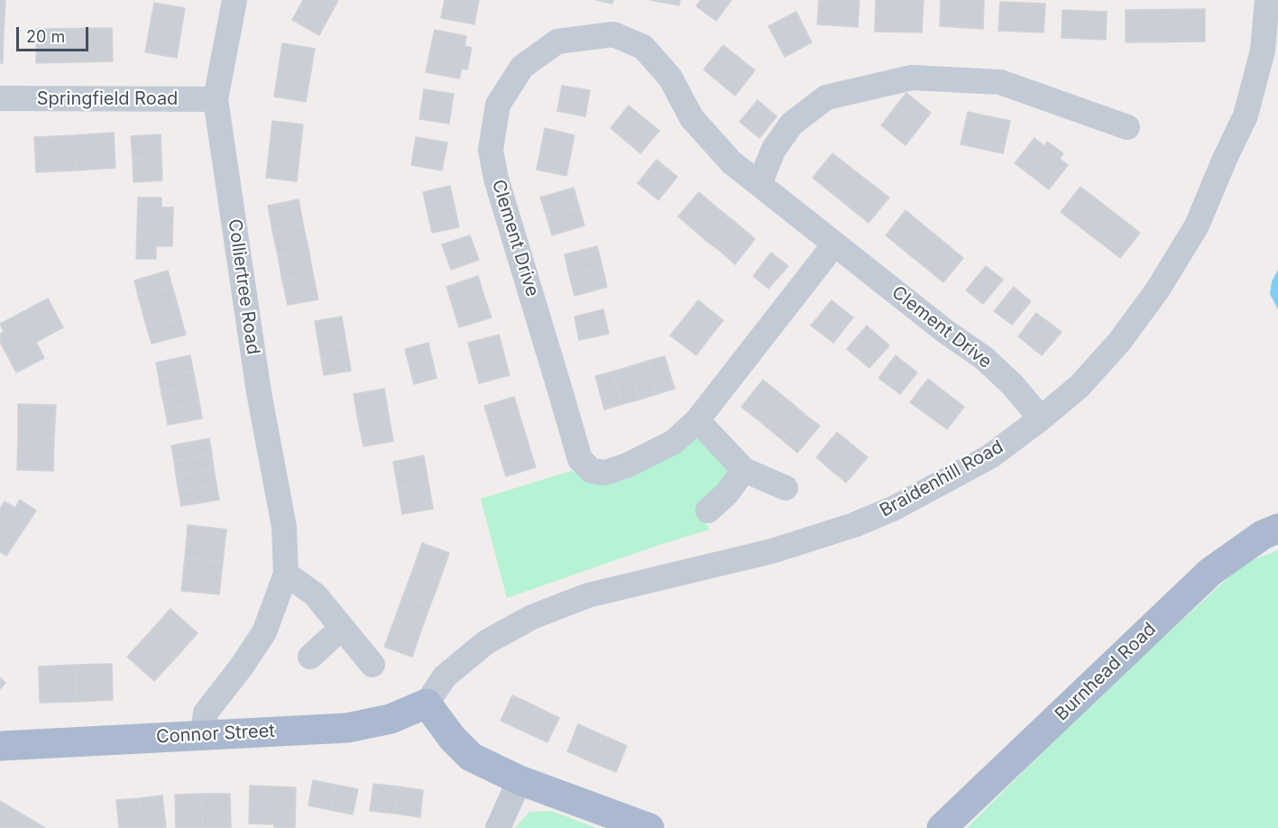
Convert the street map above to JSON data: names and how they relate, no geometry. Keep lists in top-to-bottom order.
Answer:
{
  "streets": {
    "main road": ["Burnhead Road", "Connor Street"],
    "street": [
      "Springfield Road",
      "Clement Drive",
      "Colliertree Road",
      "Braidenhill Road"
    ]
  },
  "crossings": [
    ["Springfield Road", "Colliertree Road"],
    ["Clement Drive", "Braidenhill Road"],
    ["Colliertree Road", "Connor Street"],
    ["Braidenhill Road", "Connor Street"]
  ],
  "scale_bar": "20 m"
}
